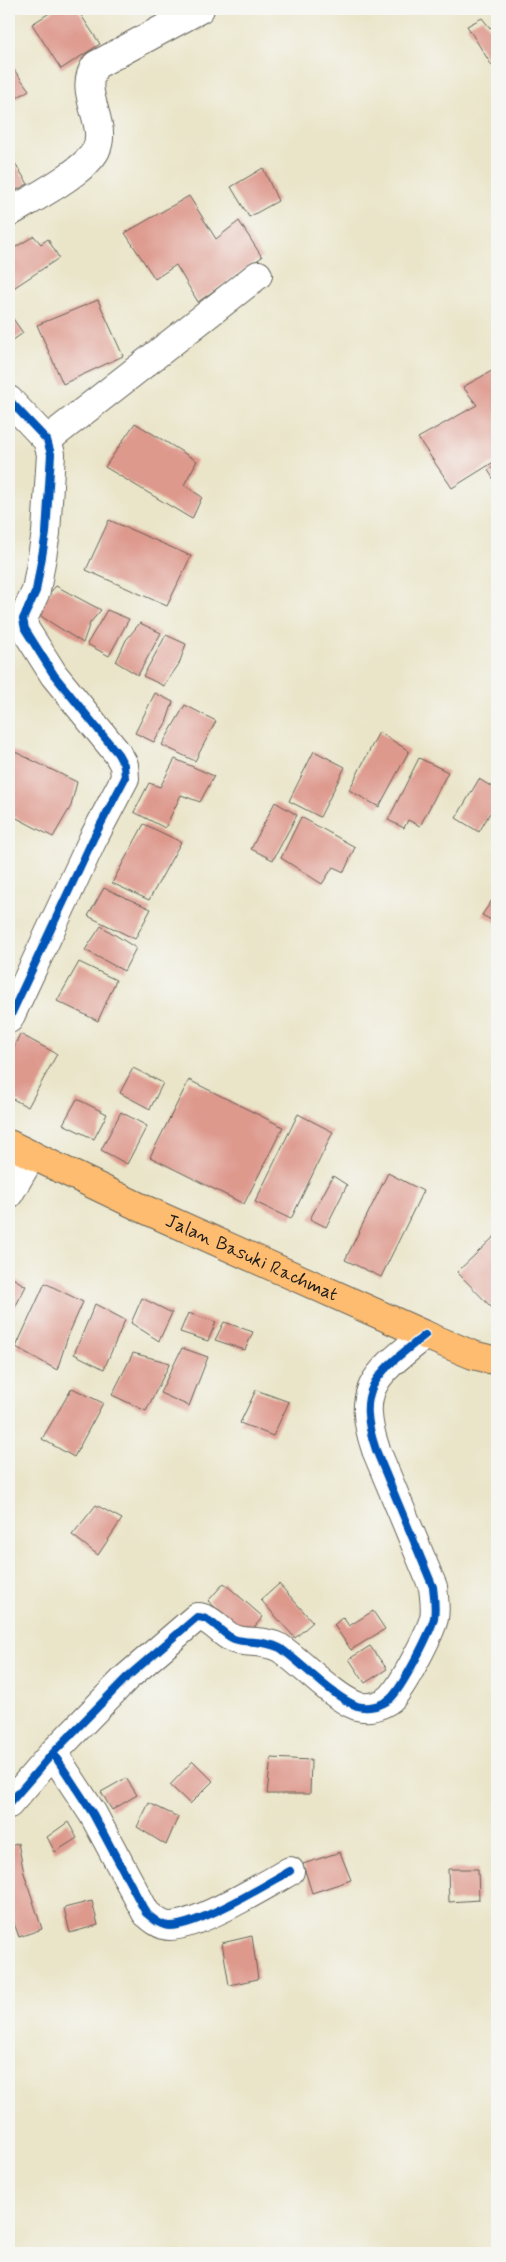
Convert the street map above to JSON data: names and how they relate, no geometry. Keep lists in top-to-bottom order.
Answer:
{
  "streets": {
    "highway": ["Jalan Basuki Rachmat"]
  }
}
